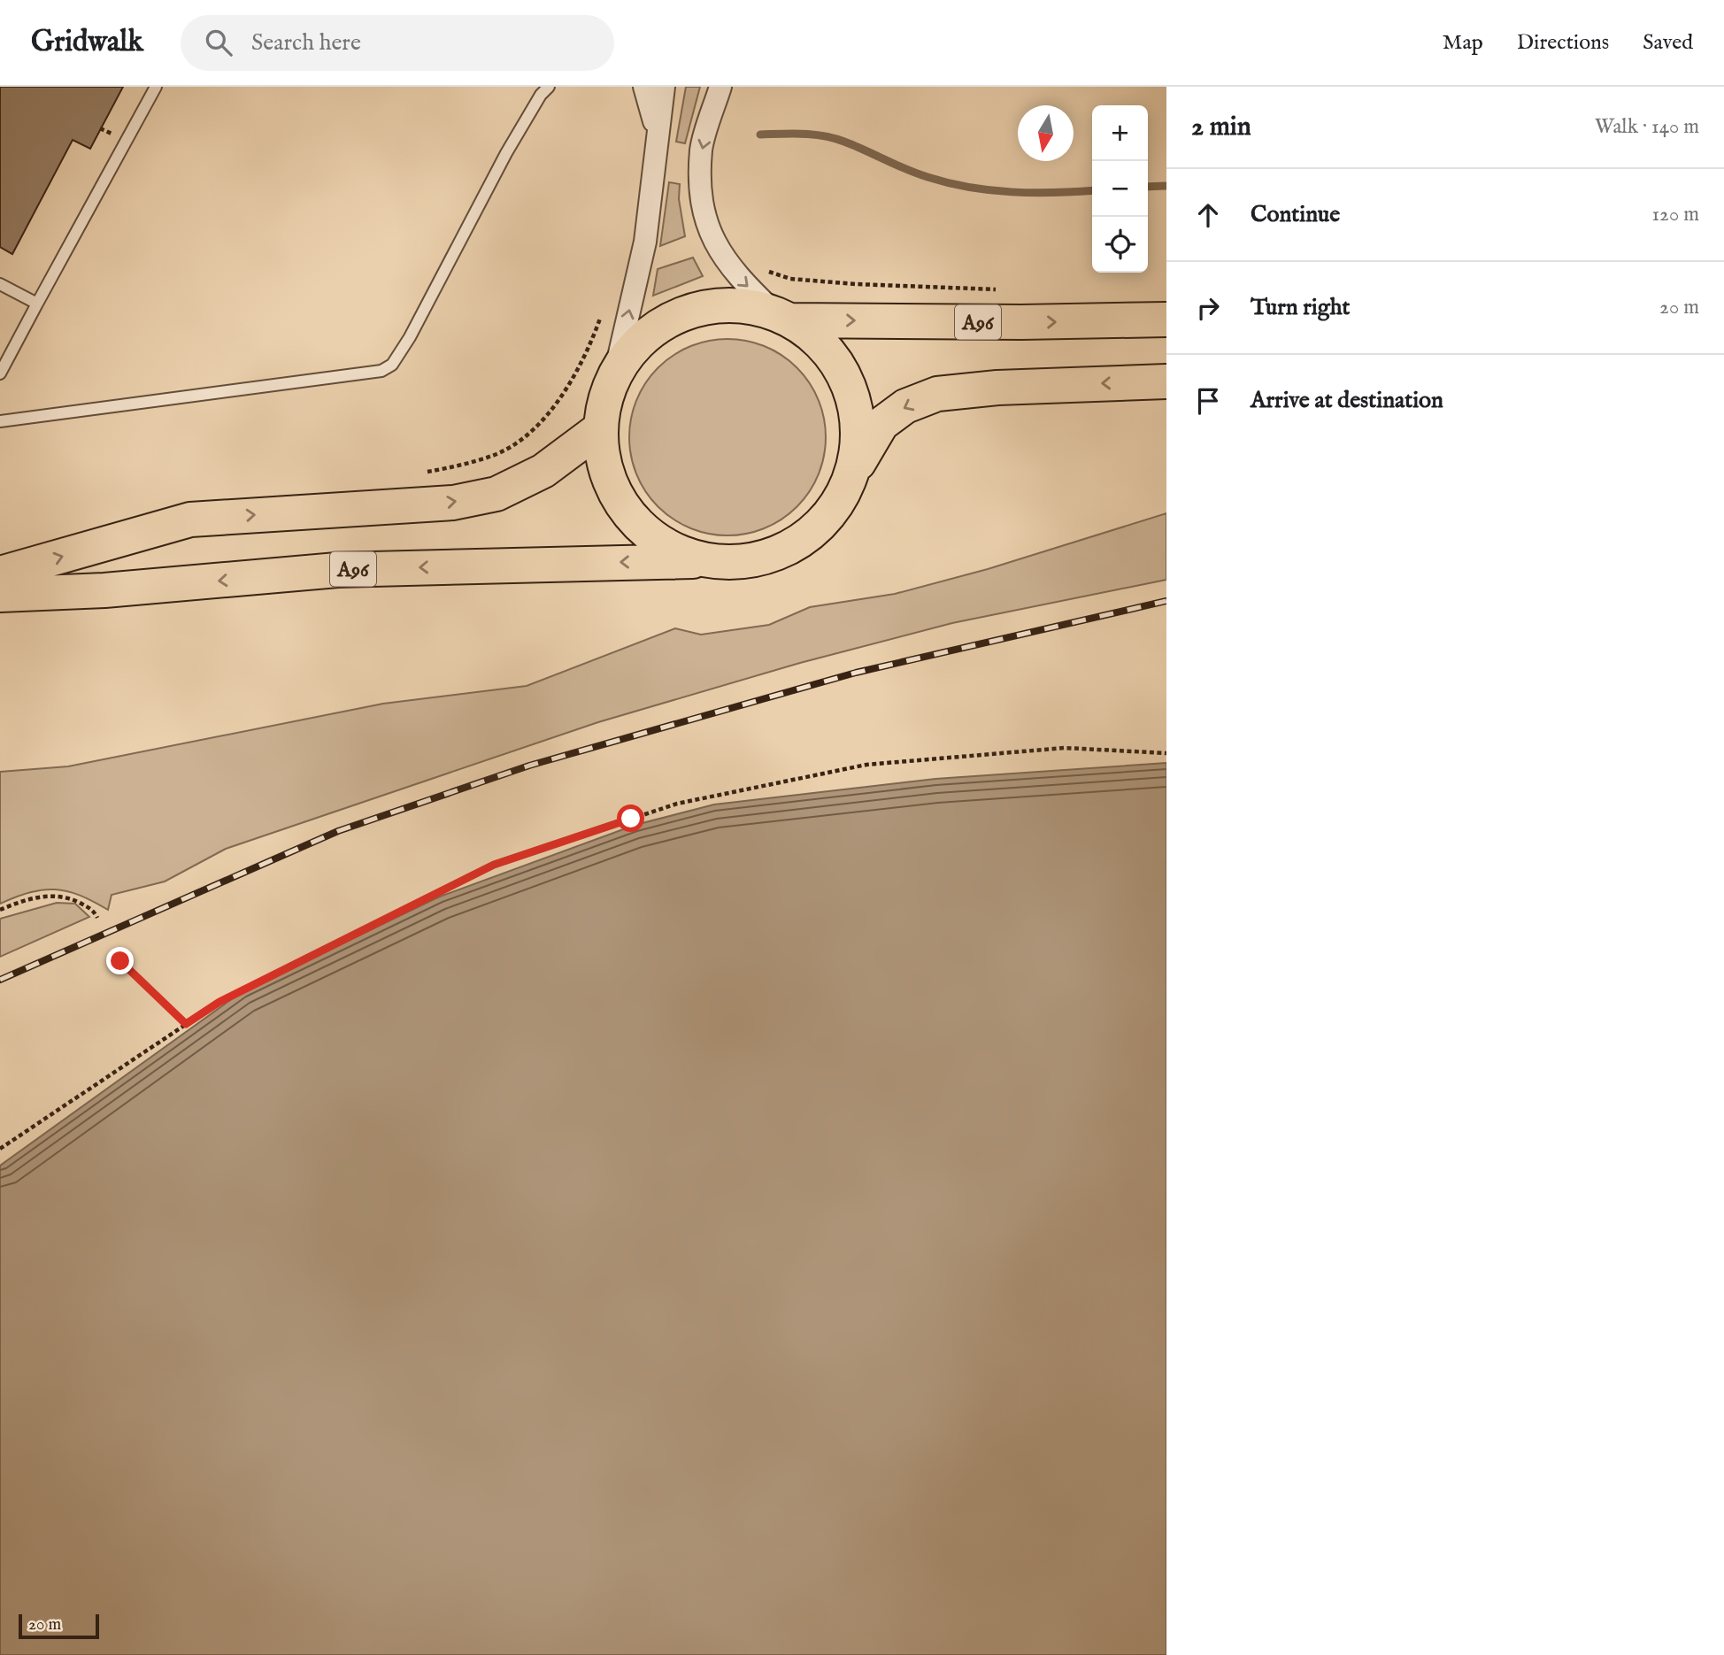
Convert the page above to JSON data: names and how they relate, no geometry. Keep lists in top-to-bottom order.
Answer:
{
  "streets": {
    "highway": ["A96"]
  },
  "scale_bar": "20 m",
  "north": "bottom",
  "page": {
    "header": "Gridwalk",
    "search": "Search here",
    "nav": ["Map", "Directions", "Saved"],
    "heading": ["2 min", "Walk · 140 m"],
    "map_buttons": ["+", "−"],
    "list": [
      ["Continue", "120 m"],
      ["Turn right", "20 m"],
      "Arrive at destination"
    ],
    "scale": "20 m"
  }
}
